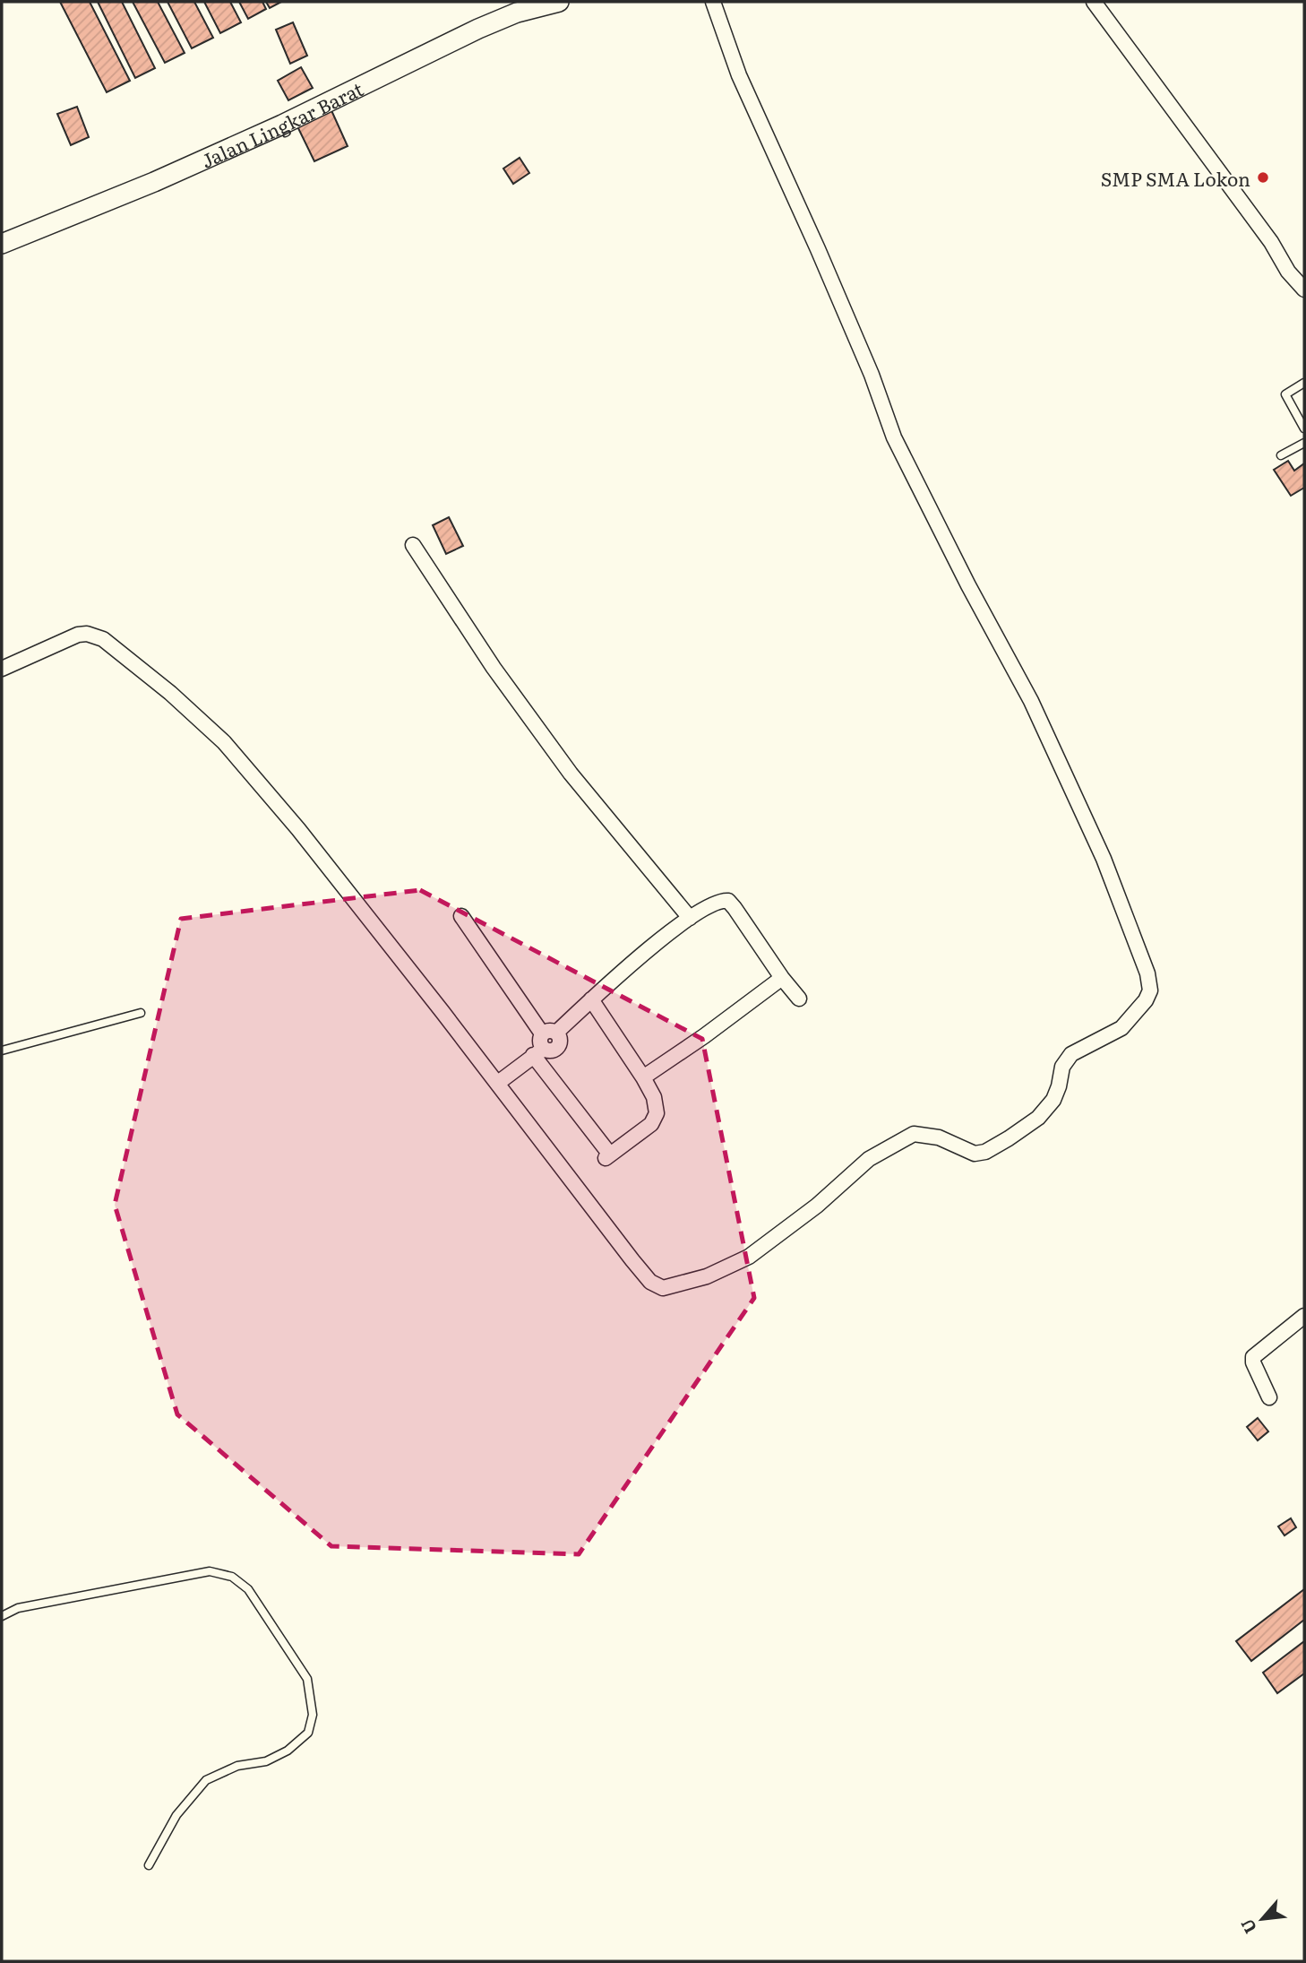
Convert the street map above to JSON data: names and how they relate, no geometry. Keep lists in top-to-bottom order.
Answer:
{
  "streets": {
    "street": ["Jalan Lingkar Barat"]
  },
  "places": ["SMP SMA Lokon"],
  "north": "bottom left"
}
